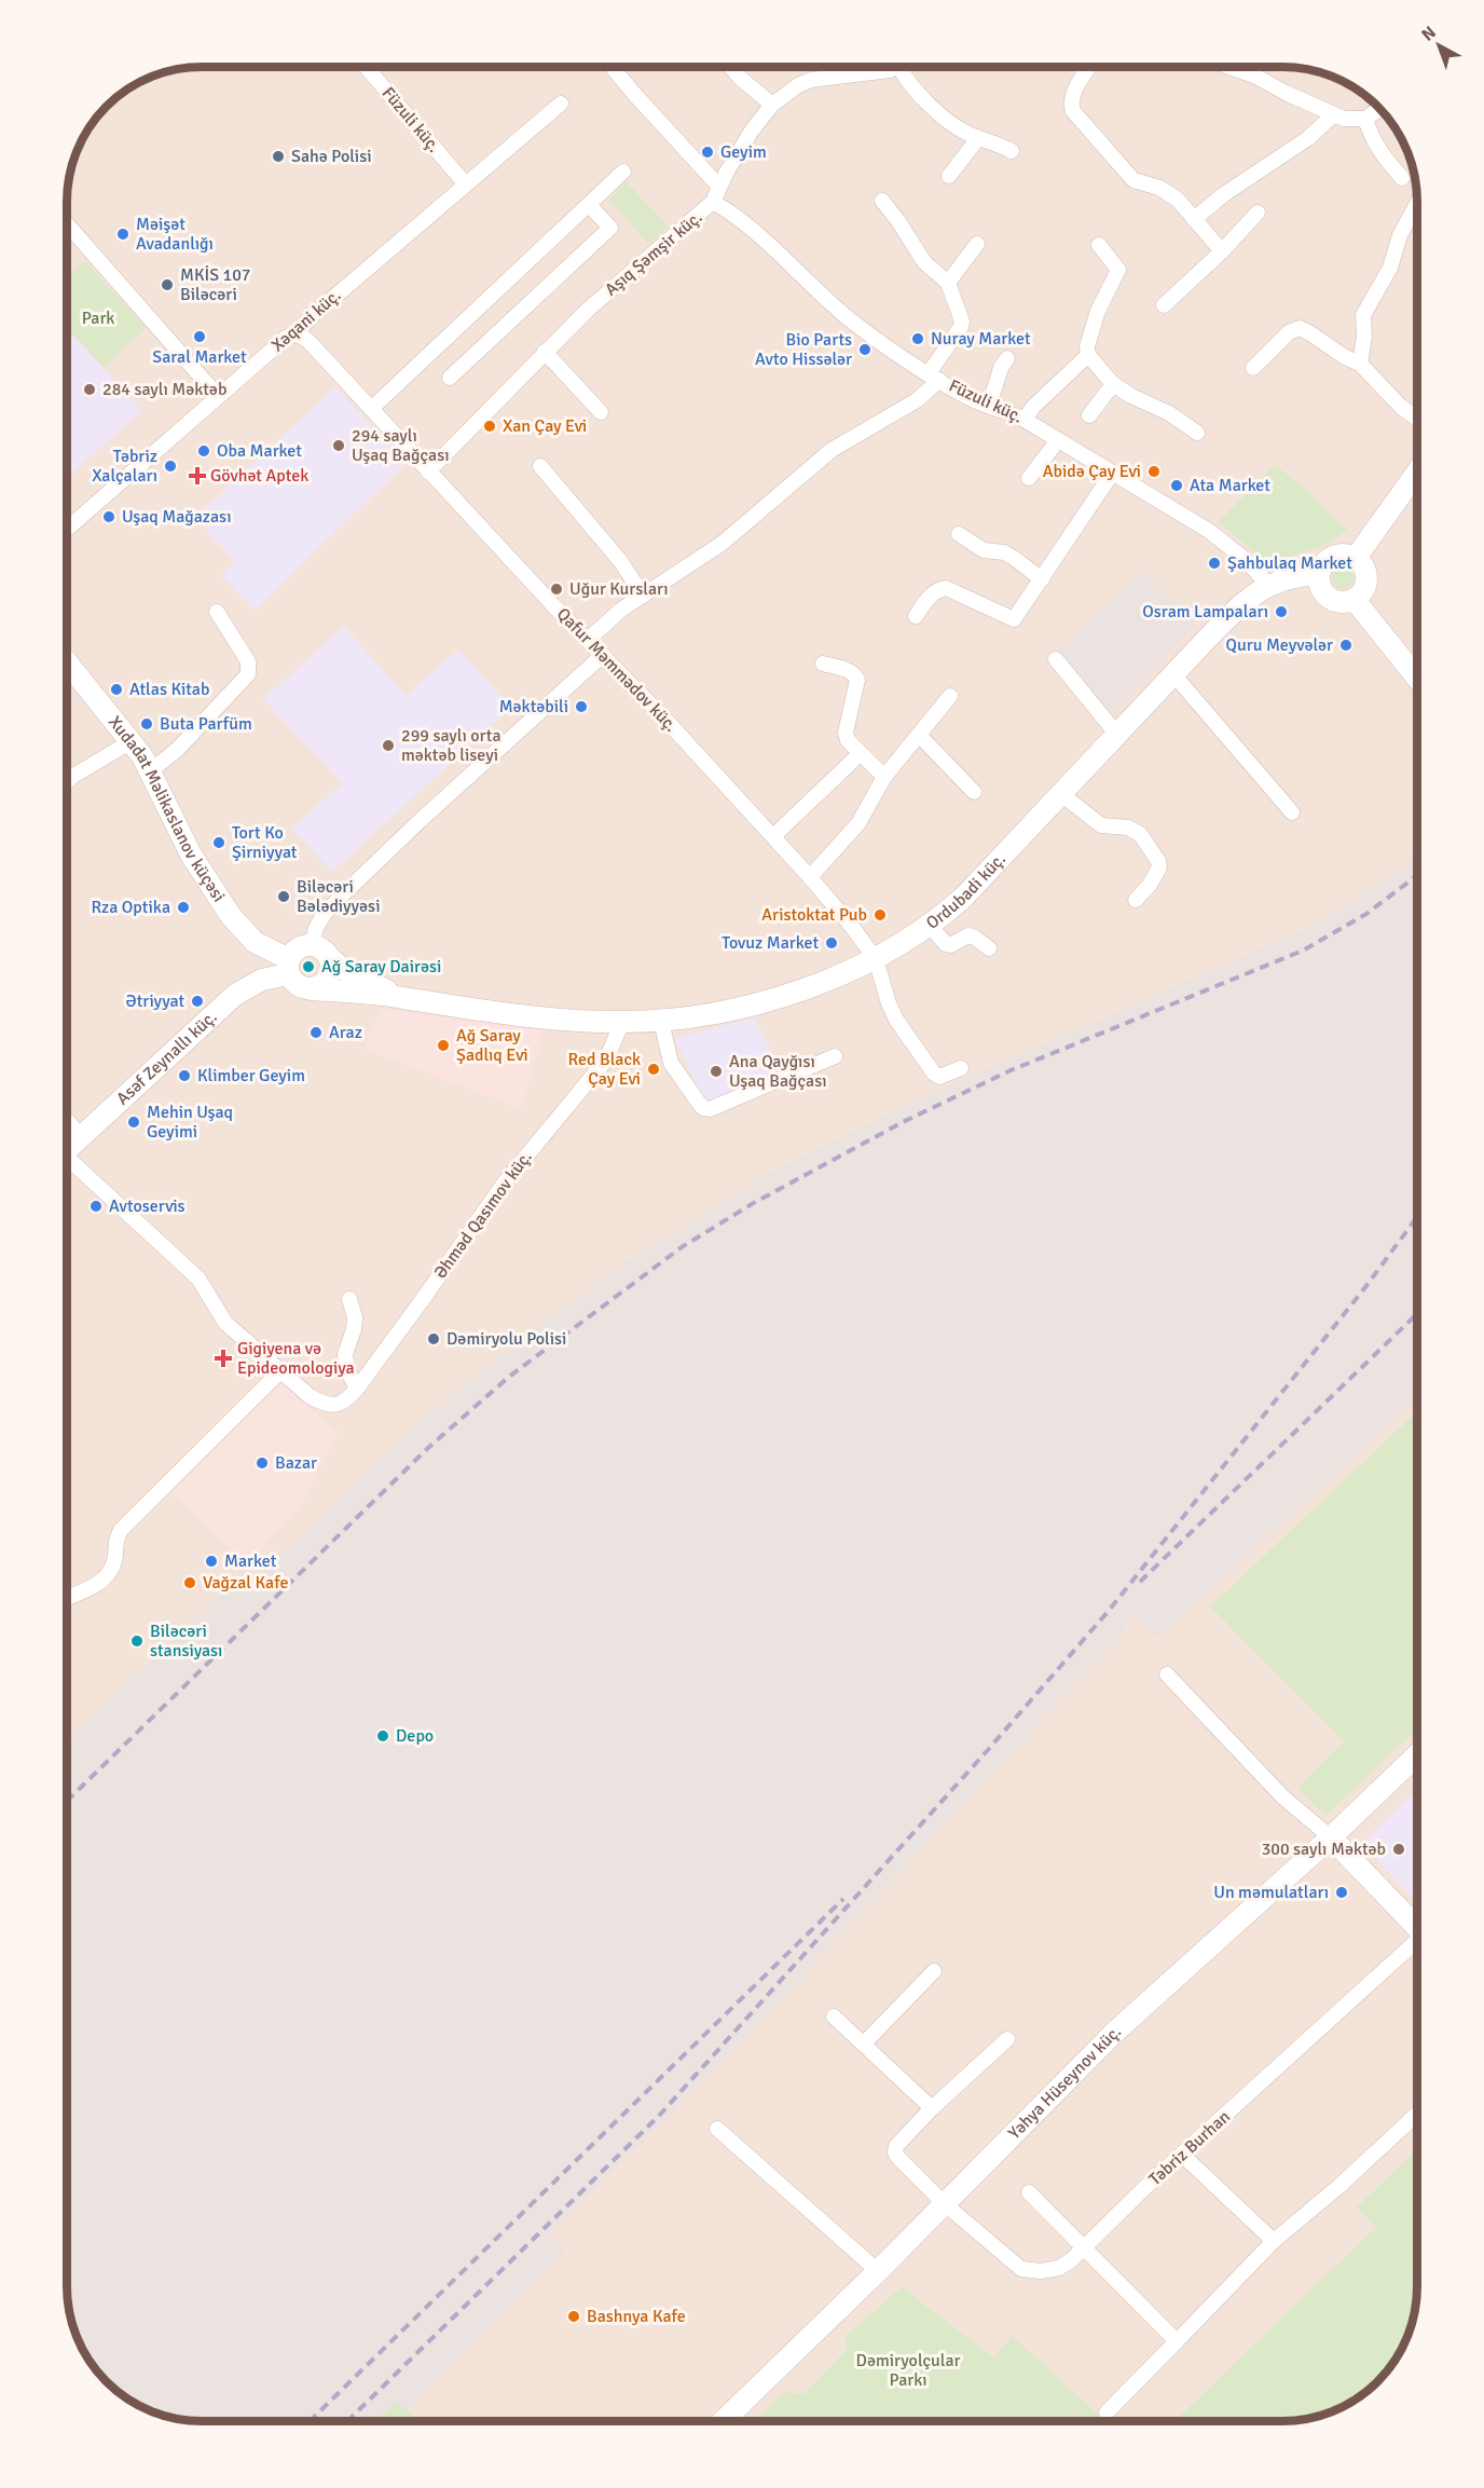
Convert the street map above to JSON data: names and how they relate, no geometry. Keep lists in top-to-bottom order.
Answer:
{
  "streets": {
    "main road": [
      "Xudadat Məlikaslanov küçəsi",
      "Ordubadi küç.",
      "Asəf Zeynallı küç.",
      "Yəhya Hüseynov küç."
    ],
    "street": [
      "Füzuli küç.",
      "Aşıq Şəmşir küç.",
      "Xəqani küç.",
      "Qafur Məmmədov küç.",
      "Əhməd Qasımov küç.",
      "Təbriz Burhan"
    ]
  },
  "crossings": [
    ["Füzuli küç.", "Aşıq Şəmşir küç."],
    ["Füzuli küç.", "Xəqani küç."],
    ["Füzuli küç.", "Ordubadi küç."],
    ["Aşıq Şəmşir küç.", "Qafur Məmmədov küç."],
    ["Xəqani küç.", "Qafur Məmmədov küç."],
    ["Qafur Məmmədov küç.", "Ordubadi küç."],
    ["Xudadat Məlikaslanov küçəsi", "Asəf Zeynallı küç."],
    ["Ordubadi küç.", "Əhməd Qasımov küç."],
    ["Yəhya Hüseynov küç.", "Təbriz Burhan"]
  ],
  "parks": ["Park", "Dəmiryolçular Parkı"],
  "places": {
    "other": [
      "Geyim",
      "Sahə Polisi",
      "Məişət Avadanlığı",
      "MKİS 107 Biləcəri",
      "Saral Market",
      "Nuray Market",
      "Bio Parts Avto Hissələr",
      "284 saylı Məktəb",
      "Xan Çay Evi",
      "294 saylı Uşaq Bağçası",
      "Oba Market",
      "Təbriz Xalçaları",
      "Abidə Çay Evi",
      "Ata Market",
      "Uşaq Mağazası",
      "Şahbulaq Market",
      "Uğur Kursları",
      "Osram Lampaları",
      "Quru Meyvələr",
      "Atlas Kitab",
      "Məktəbili",
      "Buta Parfüm",
      "299 saylı orta məktəb liseyi",
      "Tort Ko Şirniyyat",
      "Biləcəri Bələdiyyəsi",
      "Rza Optika",
      "Aristoktat Pub",
      "Tovuz Market",
      "Ağ Saray Dairəsi",
      "Ətriyyat",
      "Araz",
      "Ağ Saray Şadlıq Evi",
      "Red Black Çay Evi",
      "Ana Qayğısı Uşaq Bağçası",
      "Klimber Geyim",
      "Mehin Uşaq Geyimi",
      "Avtoservis",
      "Dəmiryolu Polisi",
      "Bazar",
      "Market",
      "Vağzal Kafe",
      "Biləcəri stansiyası",
      "Depo",
      "300 saylı Məktəb",
      "Un məmulatları",
      "Bashnya Kafe"
    ],
    "health": ["Gövhət Aptek", "Gigiyena və Epideomologiya"]
  },
  "north": "top left"
}
